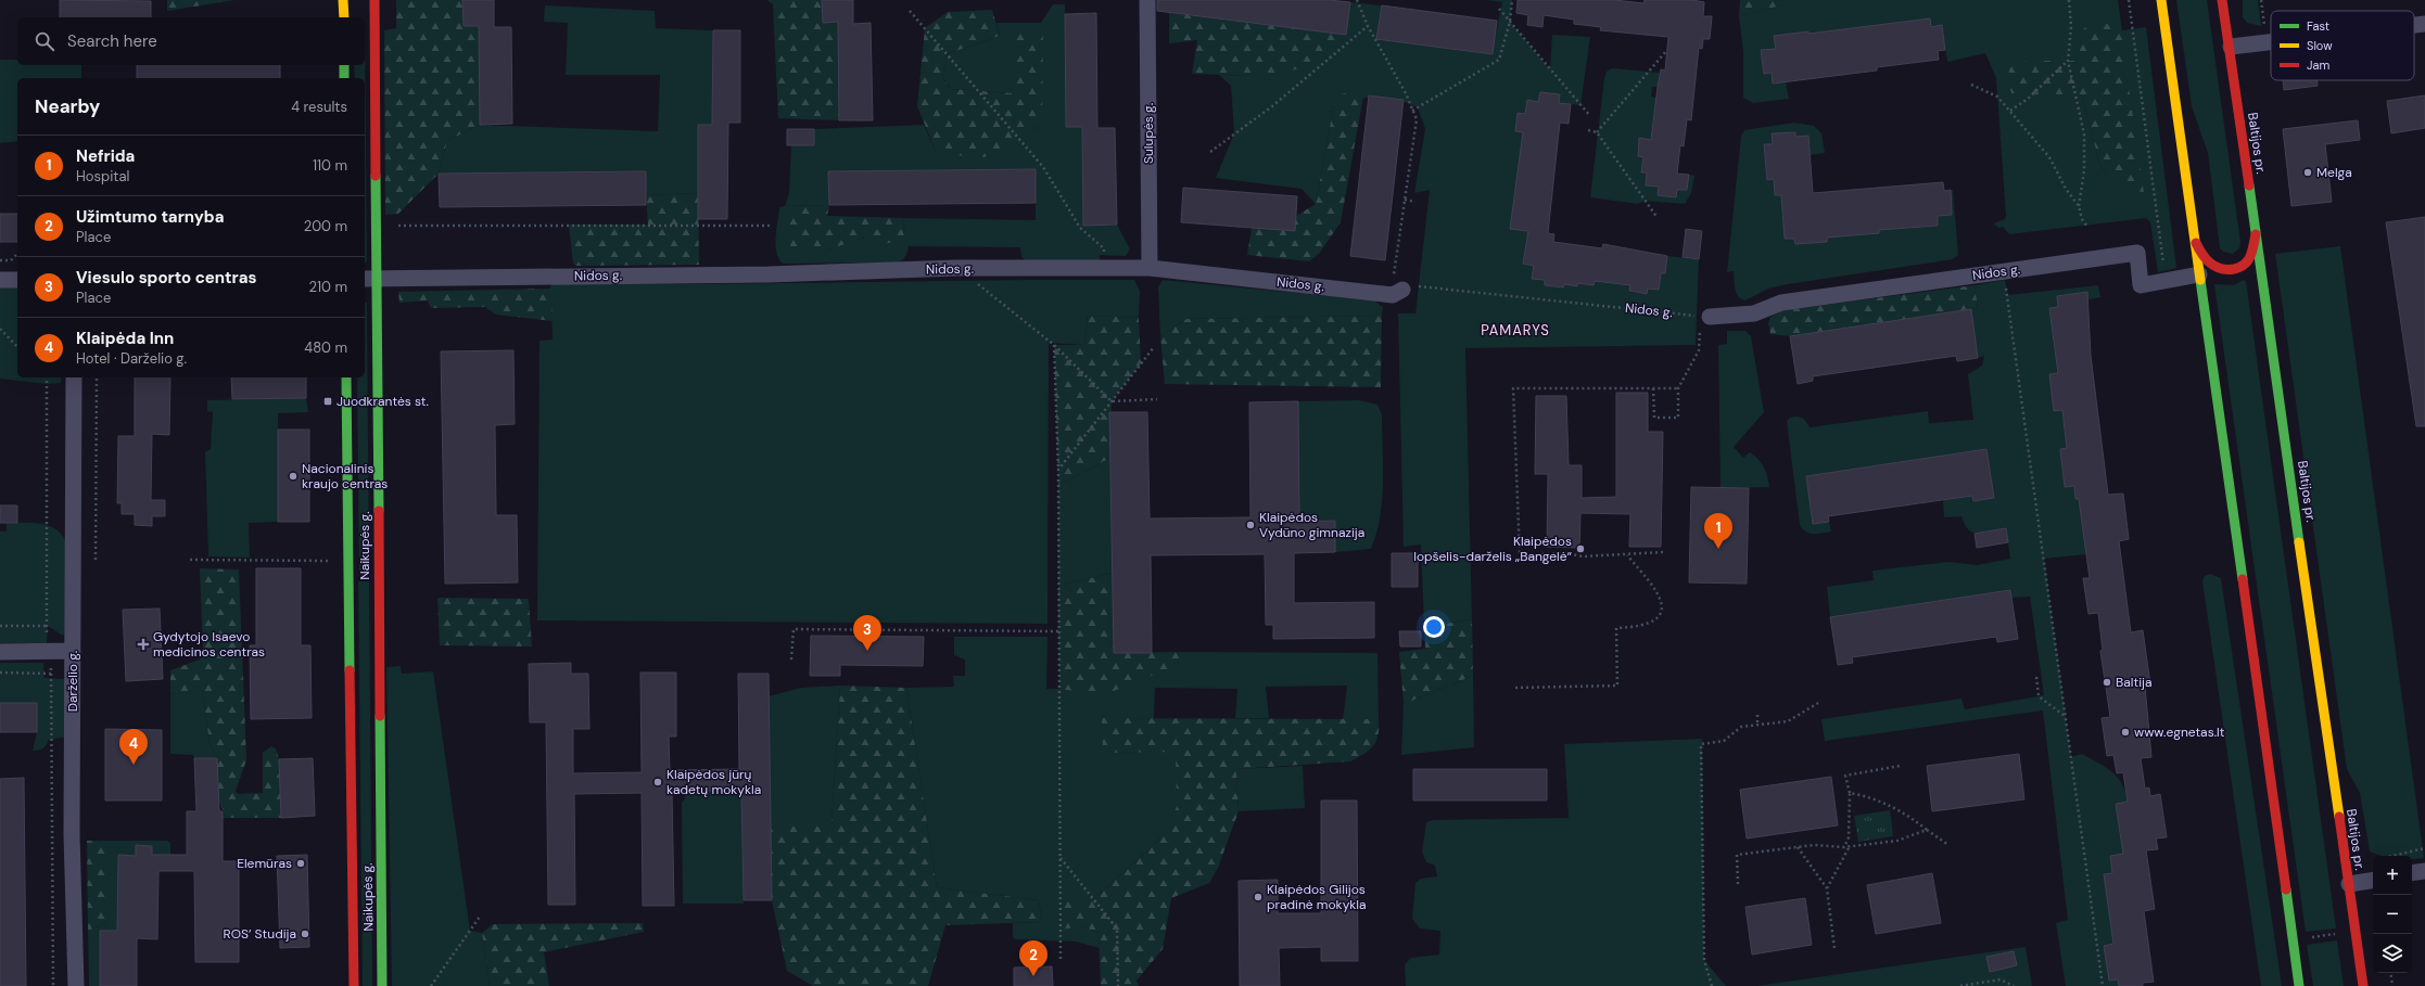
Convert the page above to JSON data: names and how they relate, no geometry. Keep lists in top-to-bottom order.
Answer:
{
  "streets": {
    "main road": ["Baltijos pr.", "Naikupės g."],
    "street": ["Sulupės g.", "Nidos g.", "Darželio g."]
  },
  "crossings": [
    ["Sulupės g.", "Nidos g."],
    ["Nidos g.", "Naikupės g."]
  ],
  "districts": ["PAMARYS"],
  "places": {
    "other": [
      "Melga",
      "Nacionalinis kraujo centras",
      "Klaipėdos Vydūno gimnazija",
      "Klaipėdos lopšelis-darželis „Bangelė“",
      "Baltija",
      "www.egnetas.lt",
      "Klaipėdos jūrų kadetų mokykla",
      "Elemūras",
      "Klaipėdos Gilijos pradinė mokykla",
      "ROS’ Studija"
    ],
    "transit": ["Juodkrantės st."],
    "health": ["Gydytojo Isaevo medicinos centras"]
  },
  "legend": ["Fast", "Slow", "Jam"],
  "page": {
    "search": "Search here",
    "heading": ["Nearby", "4 results"],
    "list": [
      {
        "mark": "1",
        "name": "Nefrida",
        "note": "Hospital",
        "value": "110 m"
      },
      {
        "mark": "2",
        "name": "Užimtumo tarnyba",
        "note": "Place",
        "value": "200 m"
      },
      {
        "mark": "3",
        "name": "Viesulo sporto centras",
        "note": "Place",
        "value": "210 m"
      },
      {
        "mark": "4",
        "name": "Klaipėda Inn",
        "note": "Hotel · Darželio g.",
        "value": "480 m"
      }
    ],
    "pins": [
      "1",
      "3",
      "4",
      "2"
    ],
    "map_buttons": ["+", "−"]
  }
}
